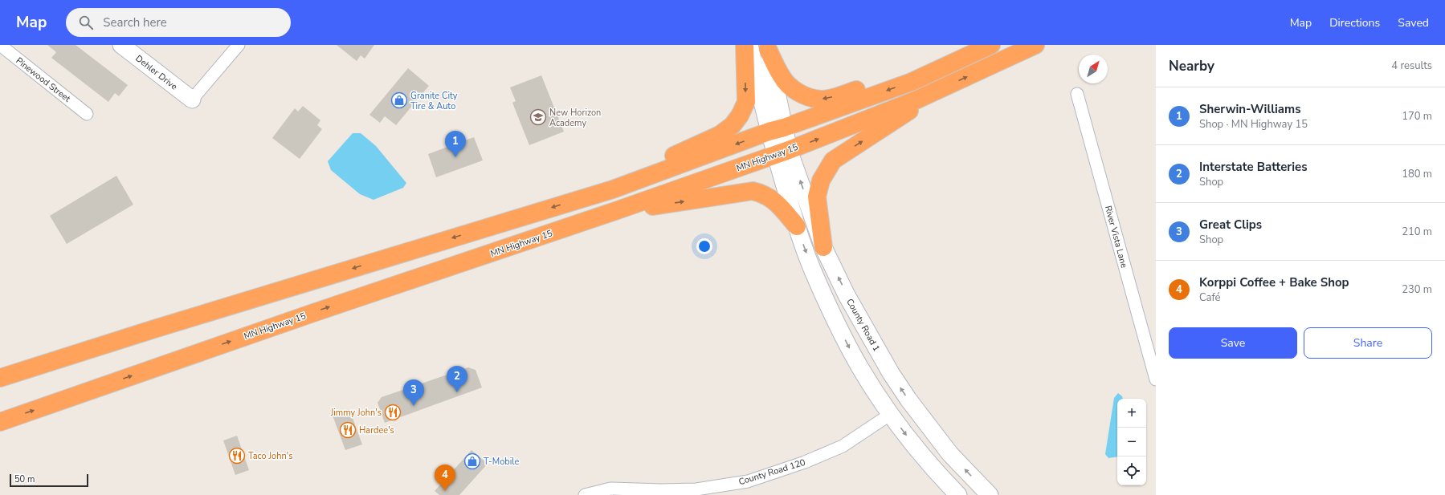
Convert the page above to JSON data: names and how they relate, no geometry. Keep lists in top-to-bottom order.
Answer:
{
  "streets": {
    "highway": ["MN Highway 15"],
    "street": [
      "Dehler Drive",
      "Pinewood Street",
      "River Vista Lane",
      "County Road 1",
      "County Road 120"
    ]
  },
  "crossings": [
    ["MN Highway 15", "County Road 1"],
    ["County Road 1", "County Road 120"]
  ],
  "places": {
    "shop": ["Granite City Tire & Auto", "T-Mobile"],
    "school or university": ["New Horizon Academy"],
    "restaurant": ["Jimmy John's", "Hardee's", "Taco John's"]
  },
  "scale_bar": "50 m",
  "north": "top right",
  "page": {
    "header": "Map",
    "search": "Search here",
    "nav": ["Map", "Directions", "Saved"],
    "heading": ["Nearby", "4 results"],
    "list": [
      {
        "mark": "1",
        "name": "Sherwin-Williams",
        "note": "Shop · MN Highway 15",
        "value": "170 m"
      },
      {
        "mark": "2",
        "name": "Interstate Batteries",
        "note": "Shop",
        "value": "180 m"
      },
      {
        "mark": "3",
        "name": "Great Clips",
        "note": "Shop",
        "value": "210 m"
      },
      {
        "mark": "4",
        "name": "Korppi Coffee + Bake Shop",
        "note": "Café",
        "value": "230 m"
      }
    ],
    "pins": [
      "1",
      "2",
      "3",
      "4"
    ],
    "buttons": ["Save", "Share"],
    "map_buttons": ["+", "−"],
    "scale": "50 m"
  }
}
